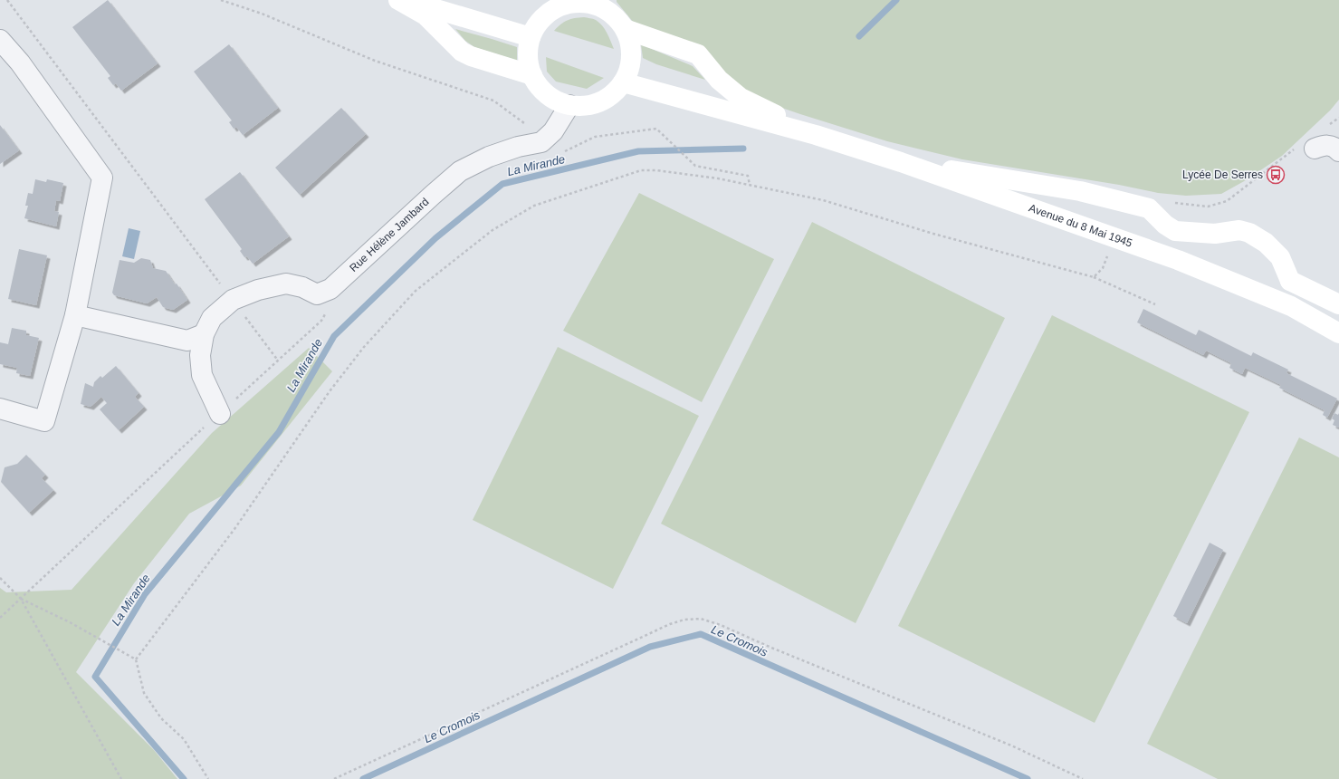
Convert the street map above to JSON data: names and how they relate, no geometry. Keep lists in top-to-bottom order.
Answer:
{
  "streets": {
    "main road": ["Avenue du 8 Mai 1945"],
    "street": ["Rue Hélène Jambard"]
  },
  "water": ["La Mirande", "Le Cromois"],
  "places": {
    "bus stop": ["Lycée De Serres"]
  }
}
